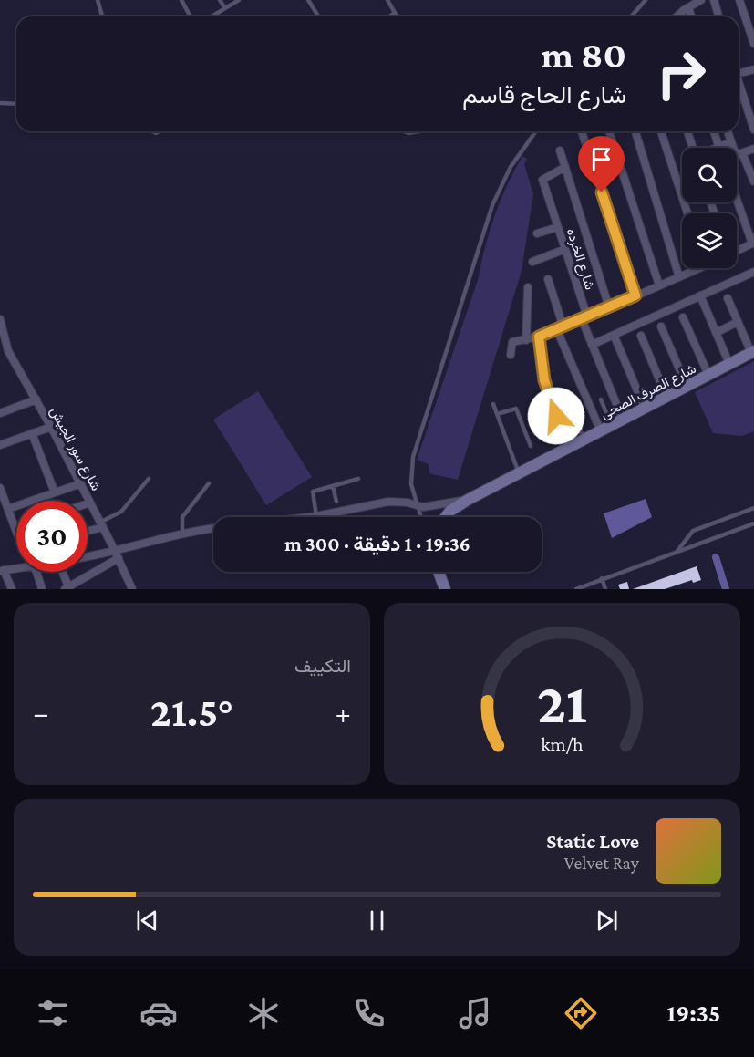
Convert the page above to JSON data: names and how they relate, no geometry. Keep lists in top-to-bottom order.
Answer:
{
  "streets": {
    "street": ["شارع الخرده", "شارع الصرف الصحى", "شارع سور الجيش"]
  },
  "crossings": [
    ["شارع الخرده", "شارع الصرف الصحى"]
  ],
  "page": {
    "turn": ["80 m", "شارع الحاج قاسم"],
    "limit": "30",
    "trip": "19:36 · 1 دقيقة · 300 m",
    "tile": "التكييف",
    "heat": ["−", "21.5°", "+"],
    "song": ["Static Love", "Velvet Ray"],
    "tabs": "19:35",
    "gauge": ["21", "km/h"]
  }
}
